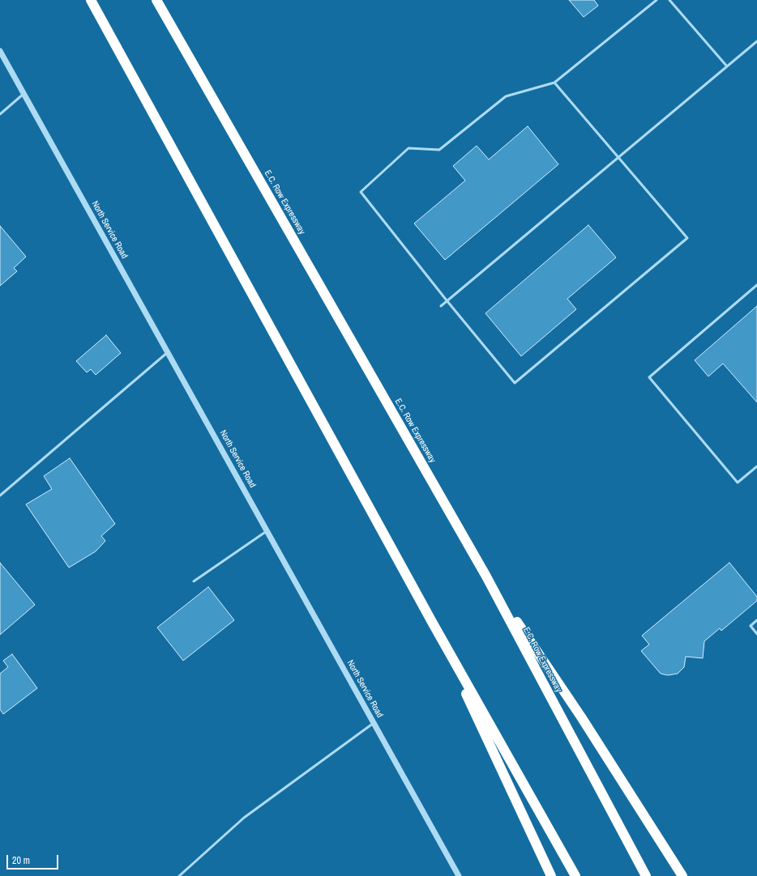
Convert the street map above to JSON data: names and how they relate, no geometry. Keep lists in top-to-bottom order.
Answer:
{
  "streets": {
    "highway": ["E.C. Row Expressway"],
    "street": ["North Service Road"]
  },
  "scale_bar": "20 m"
}
